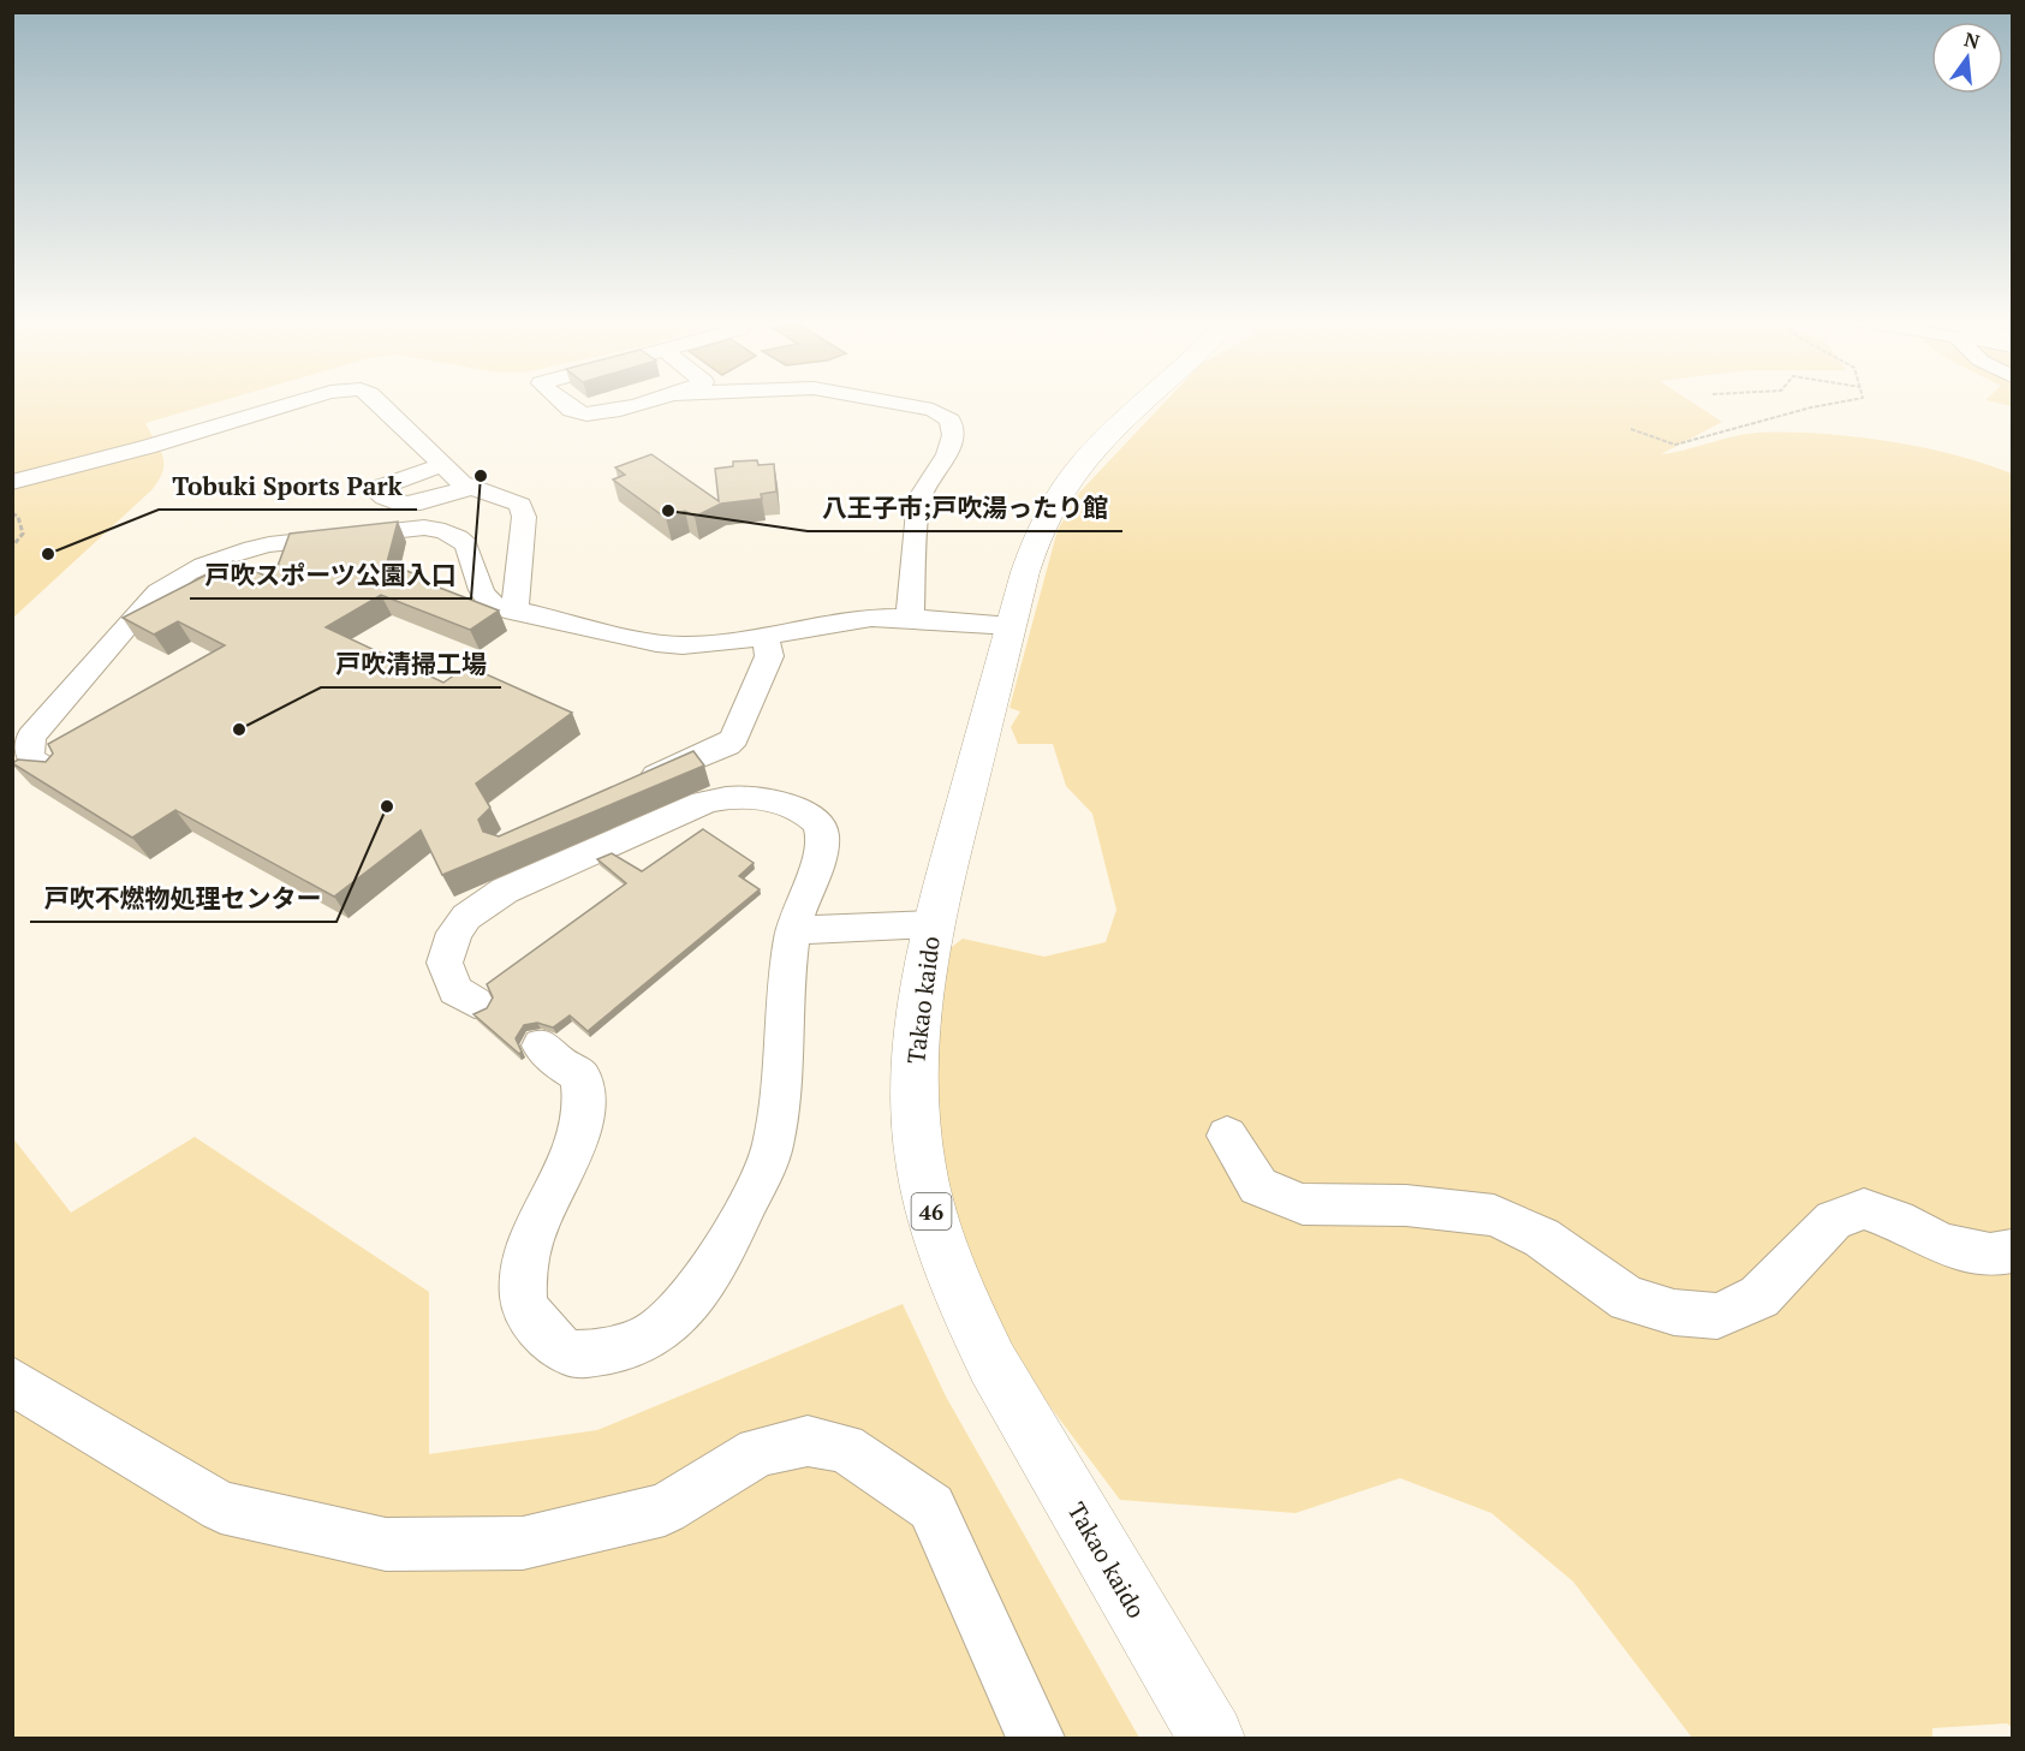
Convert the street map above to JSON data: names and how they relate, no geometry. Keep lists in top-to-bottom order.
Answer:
{
  "streets": {
    "main road": ["Takao kaido", "46"]
  },
  "places": [
    "戸吹スポーツ公園入口",
    "八王子市;戸吹湯ったり館",
    "Tobuki Sports Park",
    "戸吹清掃工場",
    "戸吹不燃物処理センター"
  ],
  "north": "top"
}
